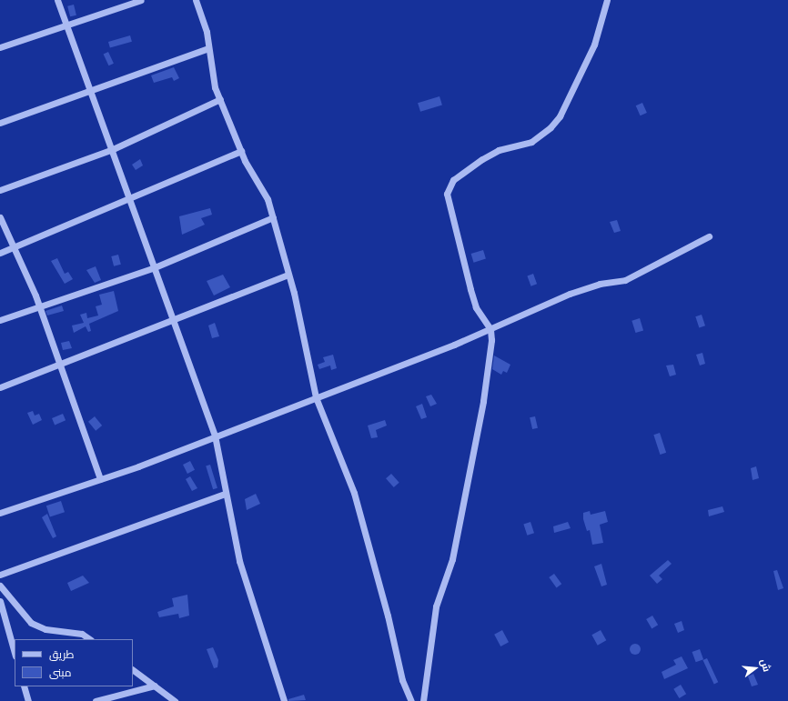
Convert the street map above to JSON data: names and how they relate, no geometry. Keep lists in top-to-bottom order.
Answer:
{
  "legend": ["طريق", "مبنى"],
  "north": "right"
}
